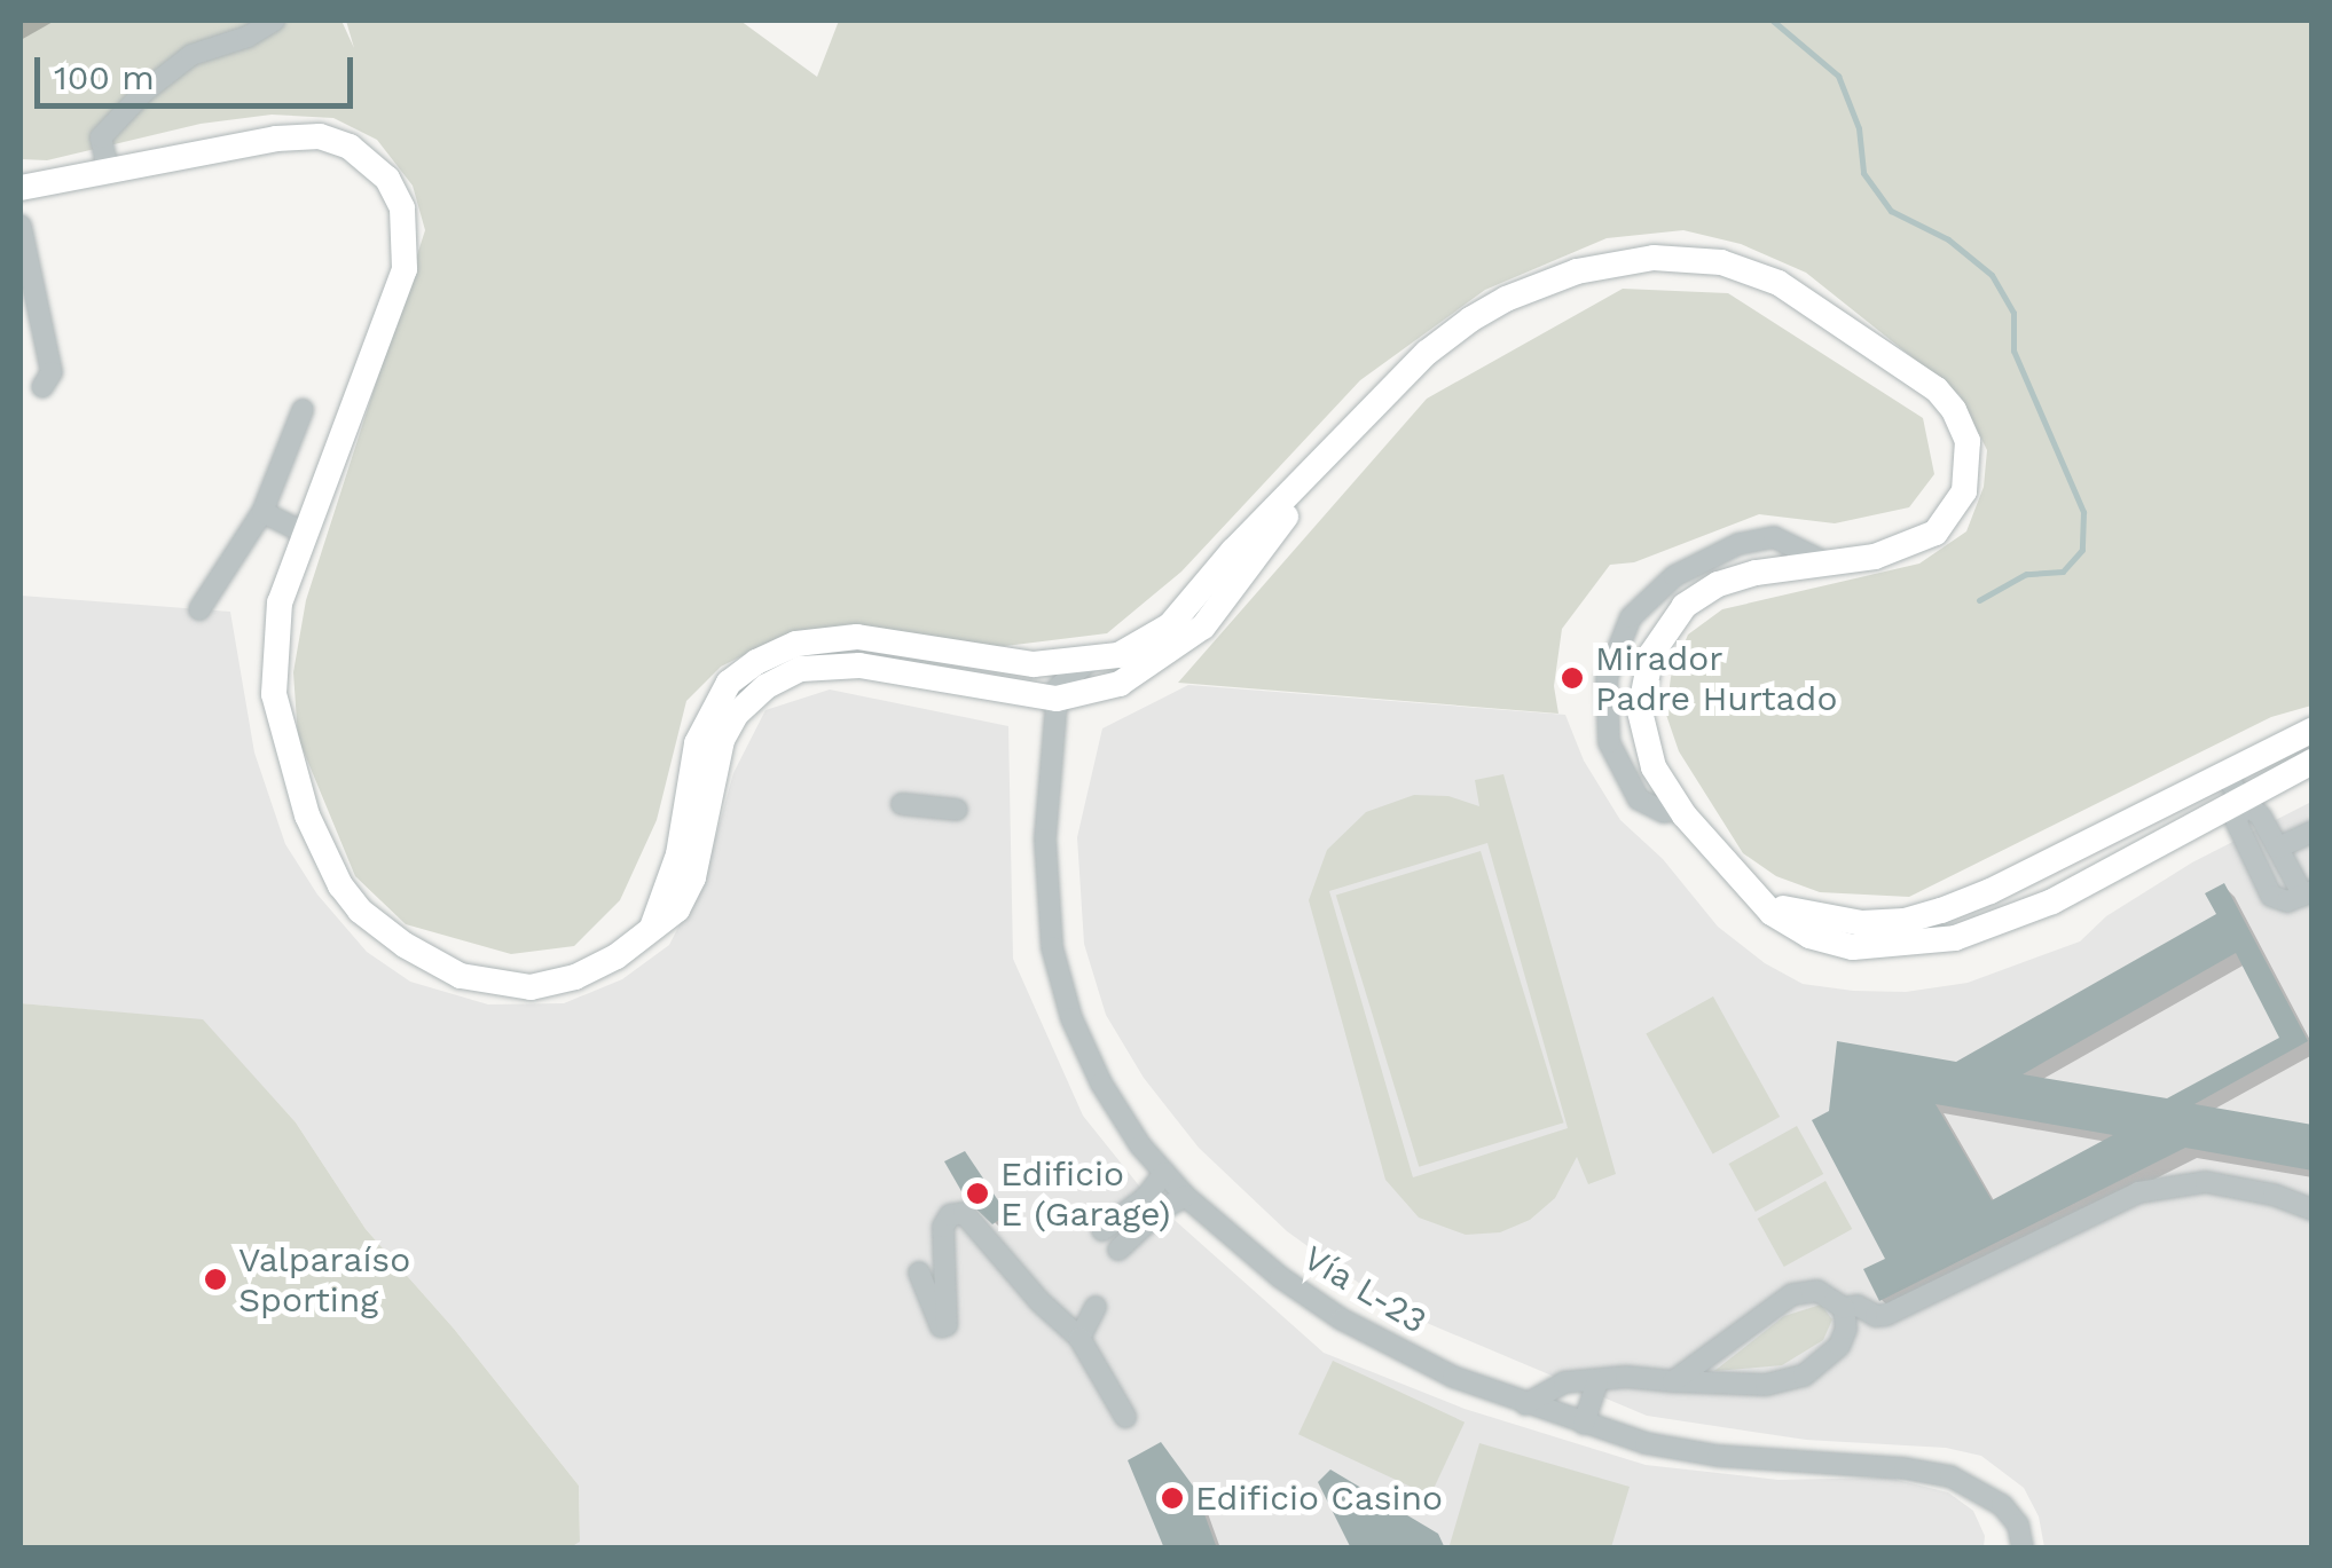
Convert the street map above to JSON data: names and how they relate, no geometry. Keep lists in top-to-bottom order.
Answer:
{
  "streets": {
    "street": ["Vía L-23"]
  },
  "places": [
    "Mirador Padre Hurtado",
    "Edificio E (Garage)",
    "Valparaíso Sporting",
    "Edificio Casino"
  ],
  "scale_bar": "100 m"
}
